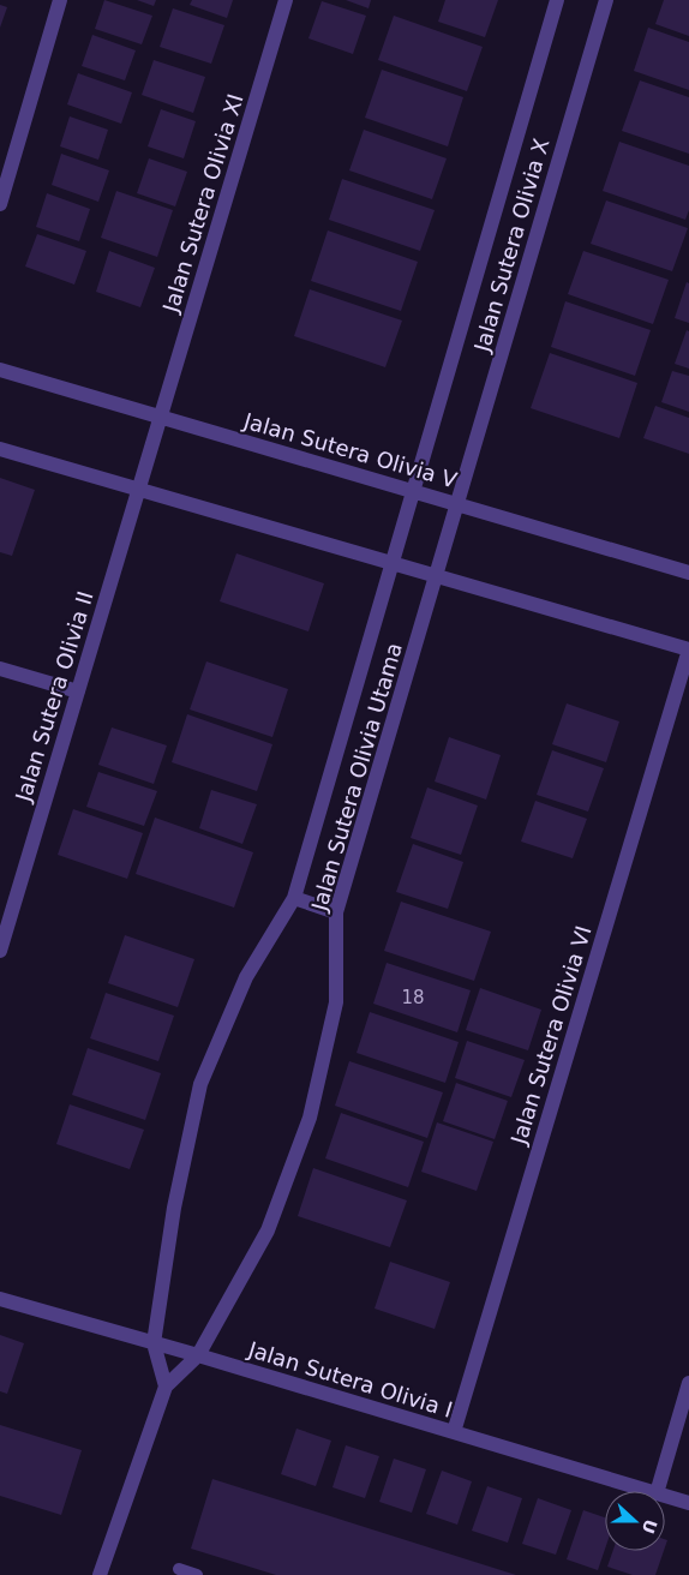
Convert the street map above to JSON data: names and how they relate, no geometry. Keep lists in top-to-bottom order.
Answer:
{
  "streets": {
    "street": [
      "Jalan Sutera Olivia XI",
      "Jalan Sutera Olivia X",
      "Jalan Sutera Olivia V",
      "Jalan Sutera Olivia II",
      "Jalan Sutera Olivia Utama",
      "Jalan Sutera Olivia VI",
      "Jalan Sutera Olivia I"
    ]
  },
  "crossings": [
    ["Jalan Sutera Olivia XI", "Jalan Sutera Olivia V"],
    ["Jalan Sutera Olivia XI", "Jalan Sutera Olivia II"],
    ["Jalan Sutera Olivia X", "Jalan Sutera Olivia V"],
    ["Jalan Sutera Olivia X", "Jalan Sutera Olivia Utama"],
    ["Jalan Sutera Olivia V", "Jalan Sutera Olivia Utama"],
    ["Jalan Sutera Olivia Utama", "Jalan Sutera Olivia I"],
    ["Jalan Sutera Olivia VI", "Jalan Sutera Olivia I"]
  ],
  "house_numbers": ["18"],
  "north": "right"
}
